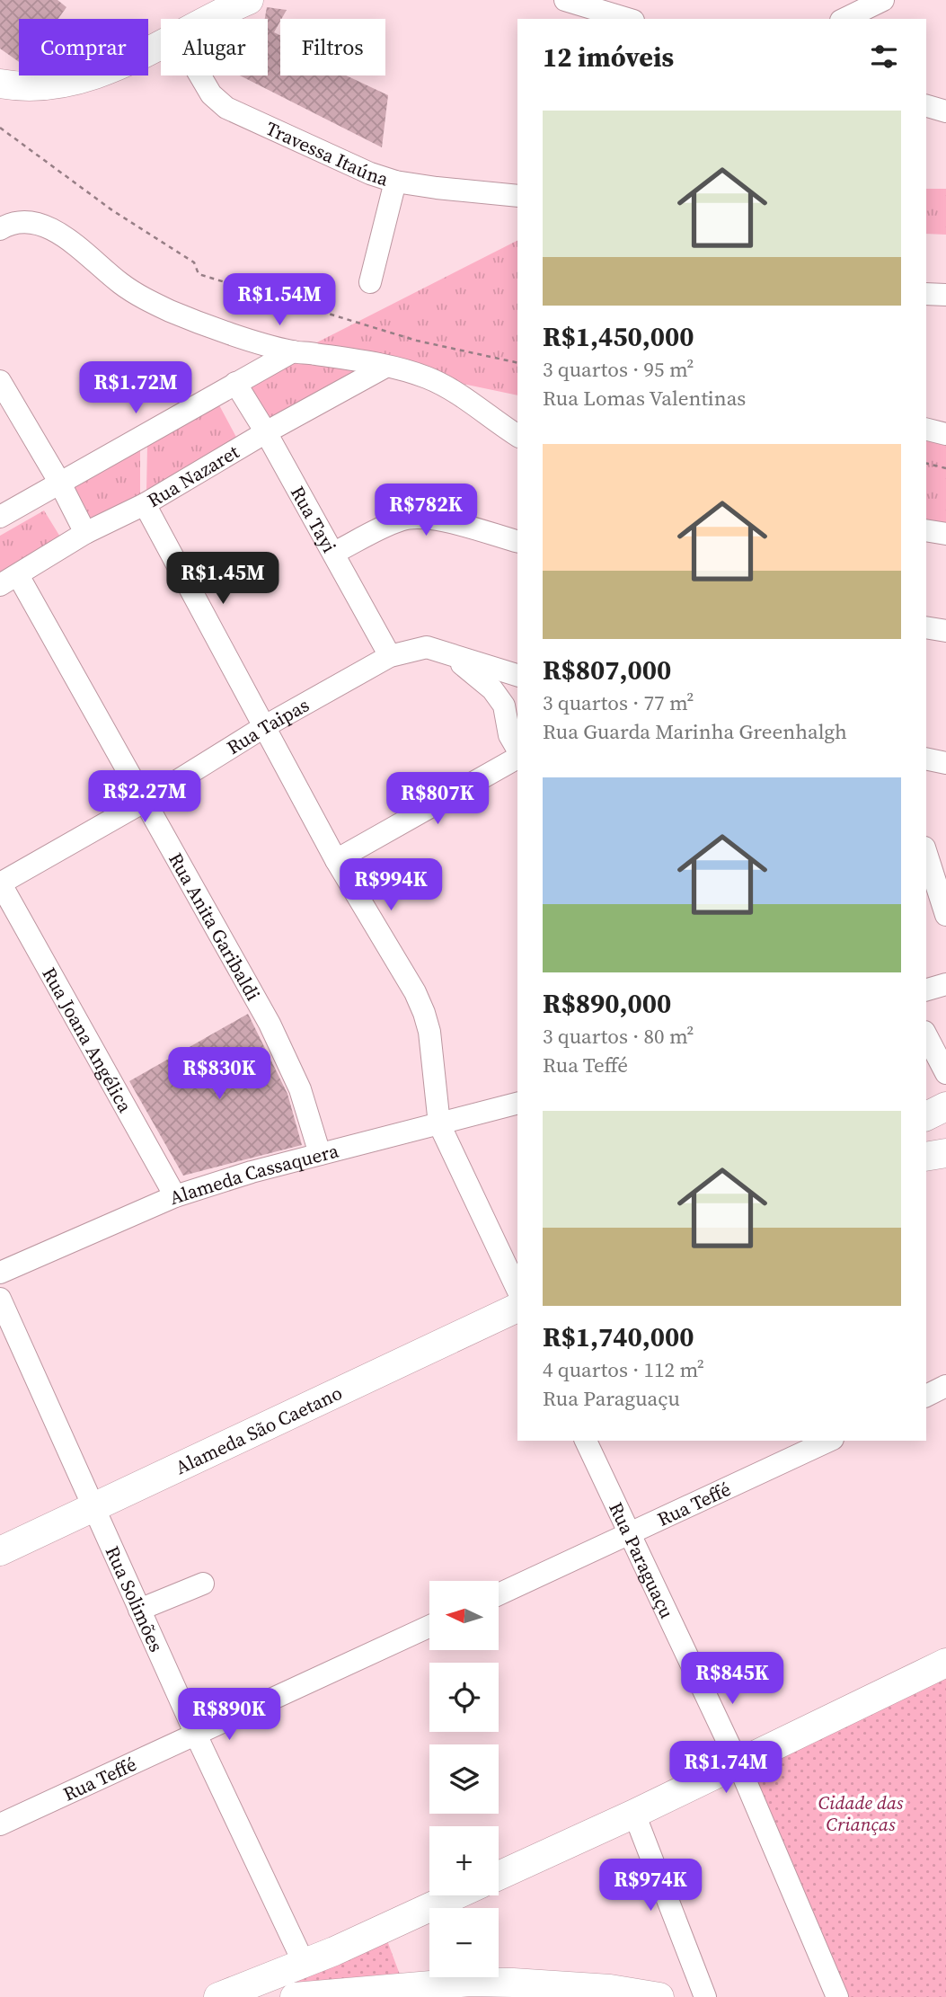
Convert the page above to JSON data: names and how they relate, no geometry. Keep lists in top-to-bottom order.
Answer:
{
  "streets": {
    "main road": ["Alameda São Caetano"],
    "street": [
      "Travessa Itaúna",
      "Rua Nazaret",
      "Rua Tayi",
      "Rua Taipas",
      "Rua Anita Garibaldi",
      "Rua Joana Angélica",
      "Alameda Cassaquera",
      "Rua Teffé",
      "Rua Paraguaçu",
      "Rua Solimões"
    ]
  },
  "crossings": [
    ["Rua Nazaret", "Rua Tayi"],
    ["Rua Nazaret", "Rua Anita Garibaldi"],
    ["Rua Tayi", "Rua Taipas"],
    ["Rua Taipas", "Rua Anita Garibaldi"],
    ["Rua Taipas", "Rua Joana Angélica"],
    ["Rua Anita Garibaldi", "Alameda Cassaquera"],
    ["Rua Joana Angélica", "Alameda Cassaquera"],
    ["Alameda São Caetano", "Rua Solimões"],
    ["Rua Teffé", "Rua Paraguaçu"],
    ["Rua Teffé", "Rua Solimões"]
  ],
  "parks": ["Cidade das Crianças"],
  "north": "left",
  "page": {
    "chip": ["Comprar", "Alugar", "Filtros"],
    "heading": "12 imóveis",
    "list": [
      {
        "name": "R$1,450,000",
        "note": "3 quartos · 95 m² · Rua Lomas Valentinas"
      },
      {
        "name": "R$807,000",
        "note": "3 quartos · 77 m² · Rua Guarda Marinha Greenhalgh"
      },
      {
        "name": "R$890,000",
        "note": "3 quartos · 80 m² · Rua Teffé"
      },
      {
        "name": "R$1,740,000",
        "note": "4 quartos · 112 m² · Rua Paraguaçu"
      }
    ],
    "price": [
      "R$1.54M",
      "R$1.72M",
      "R$782K",
      "R$1.45M",
      "R$2.27M",
      "R$807K",
      "R$994K",
      "R$830K",
      "R$845K",
      "R$890K",
      "R$1.74M",
      "R$974K"
    ],
    "map_buttons": ["+", "−"]
  }
}
